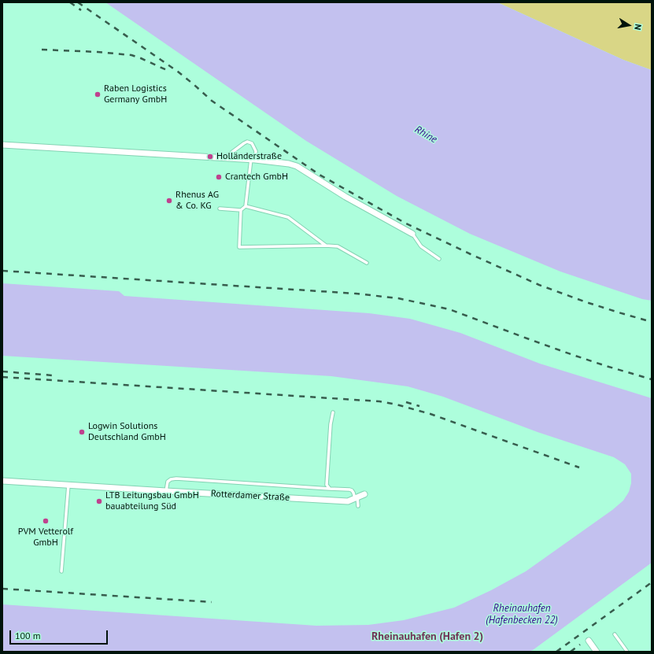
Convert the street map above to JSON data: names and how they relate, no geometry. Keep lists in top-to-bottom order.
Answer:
{
  "streets": {
    "street": ["Rotterdamer Straße"]
  },
  "districts": ["Rheinauhafen (Hafen 2)"],
  "water": ["Rhine", "Rheinauhafen (Hafenbecken 22)"],
  "places": [
    "Raben Logistics Germany GmbH",
    "Holländerstraße",
    "Crantech GmbH",
    "Rhenus AG & Co. KG",
    "Logwin Solutions Deutschland GmbH",
    "LTB Leitungsbau GmbH bauabteilung Süd",
    "PVM Vetterolf GmbH"
  ],
  "scale_bar": "100 m",
  "north": "right"
}
